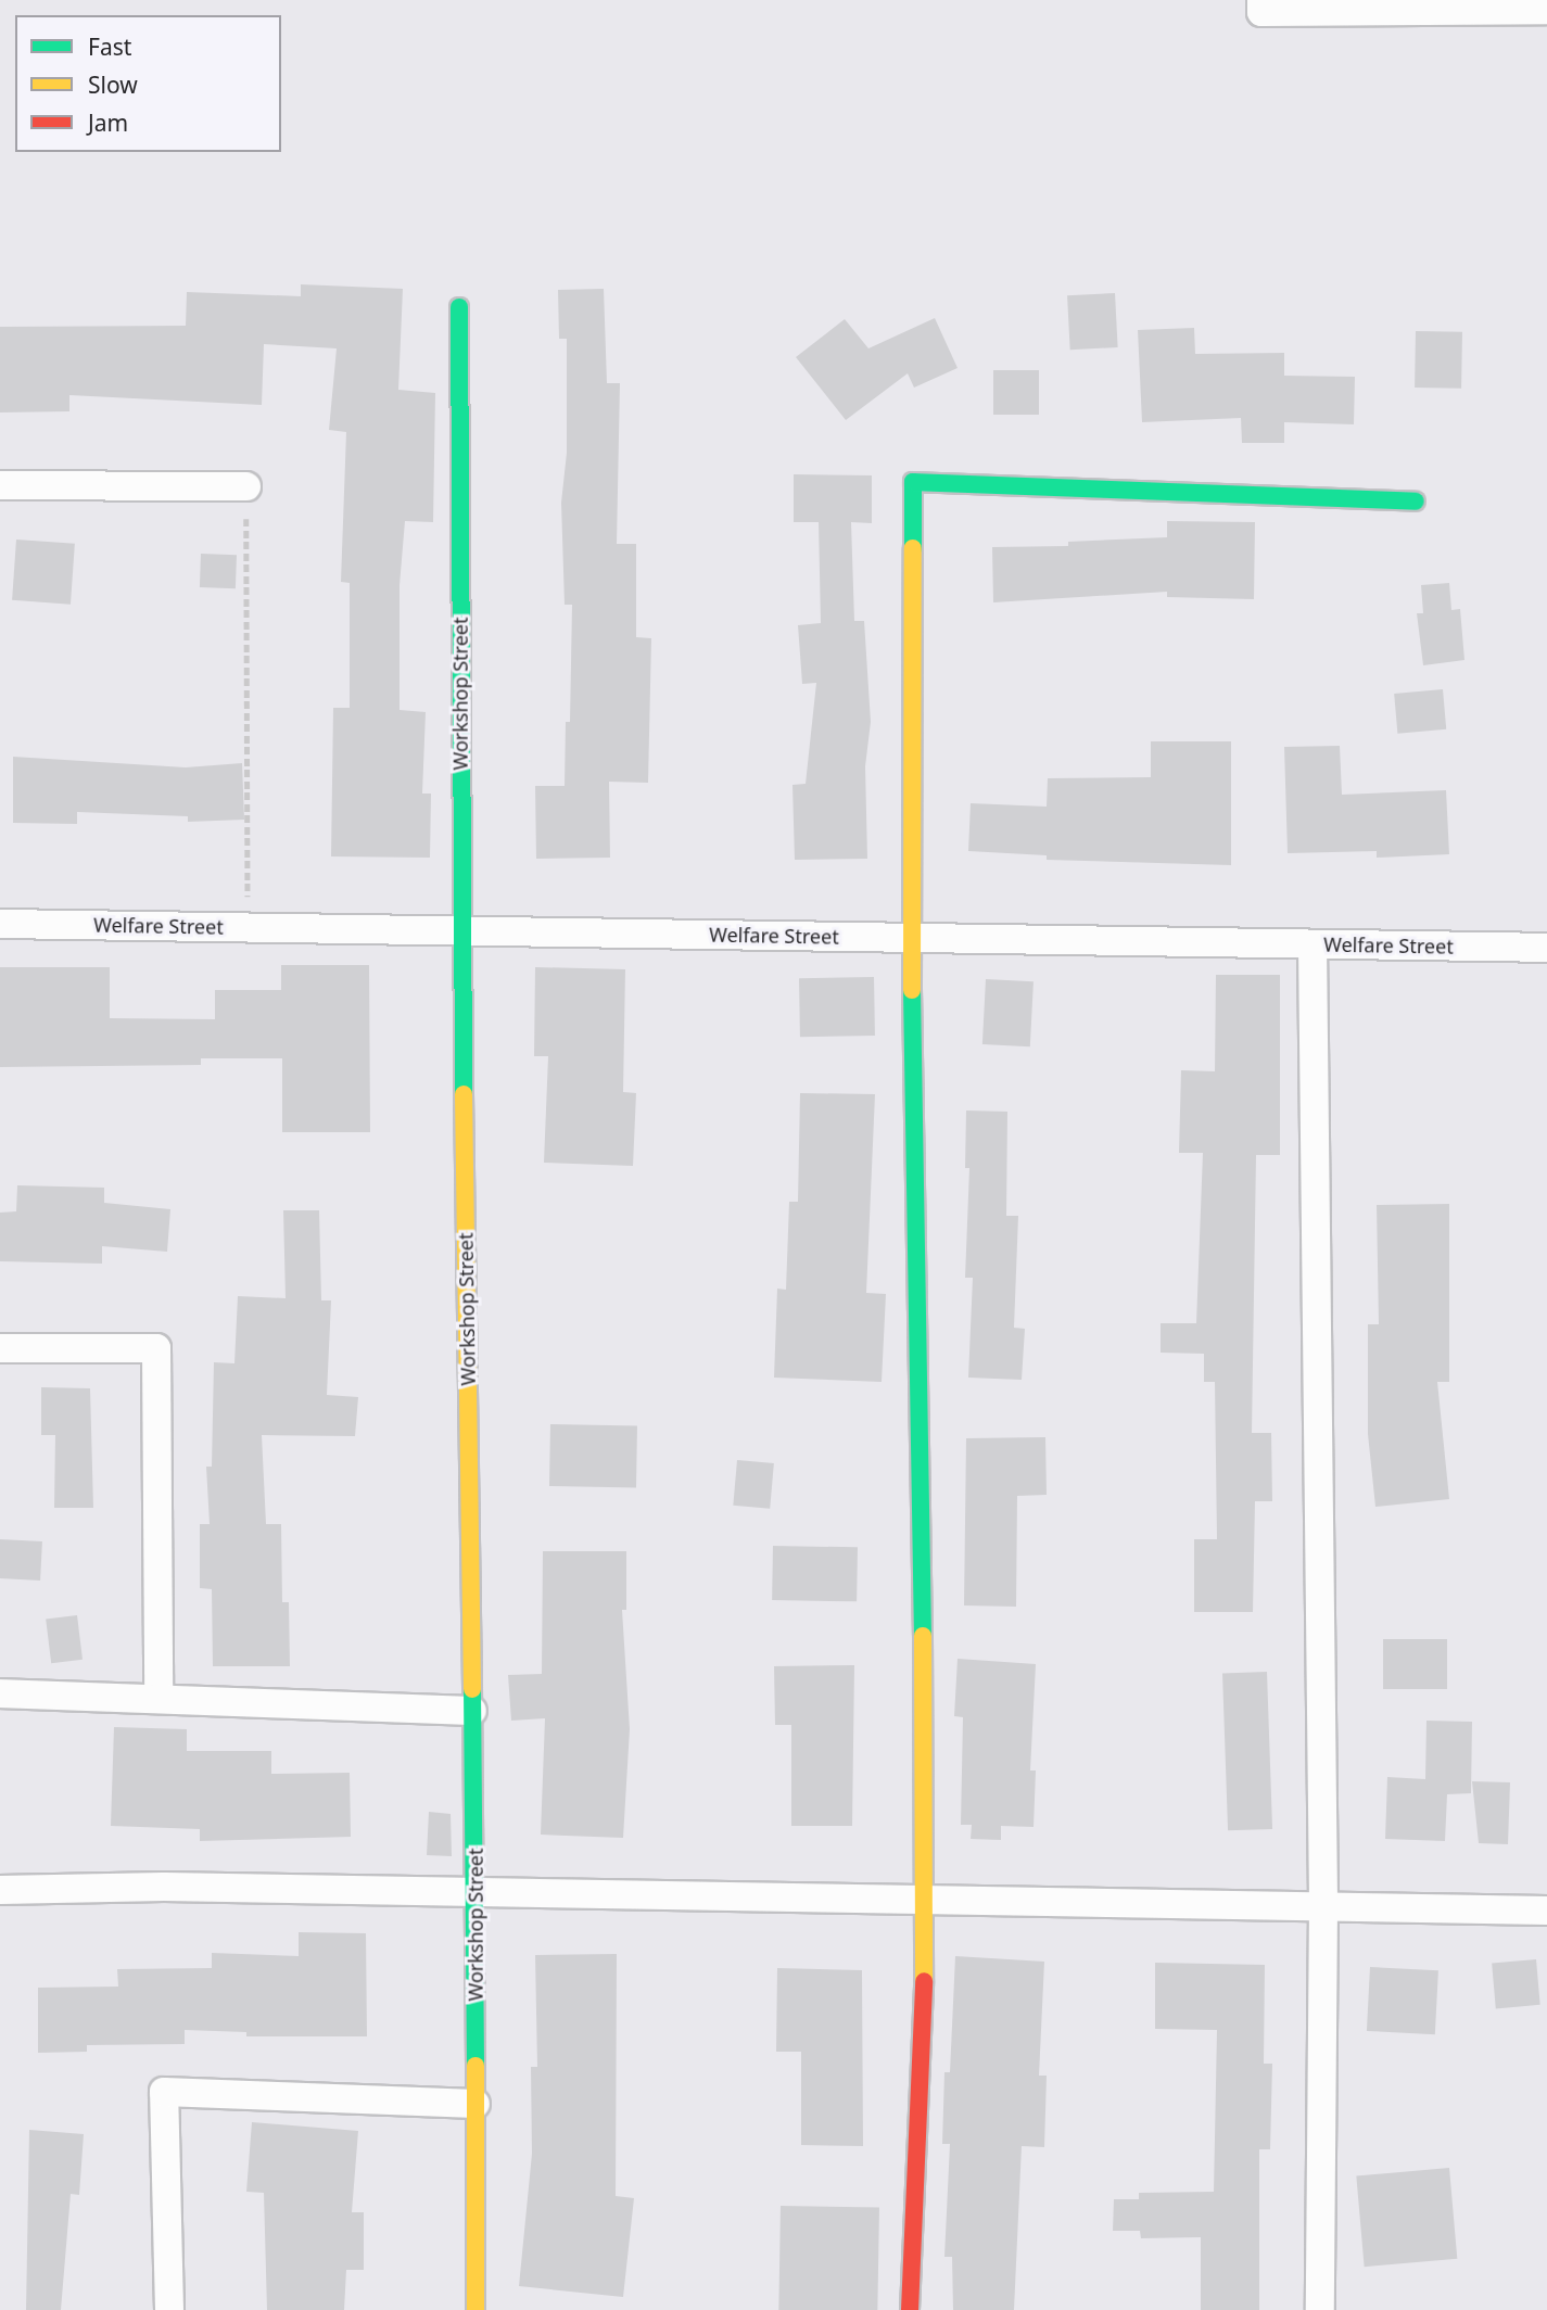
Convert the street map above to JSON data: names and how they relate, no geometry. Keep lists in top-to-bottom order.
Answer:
{
  "streets": {
    "street": ["Workshop Street", "Welfare Street"]
  },
  "crossings": [
    ["Workshop Street", "Welfare Street"]
  ],
  "legend": ["Fast", "Slow", "Jam"]
}
